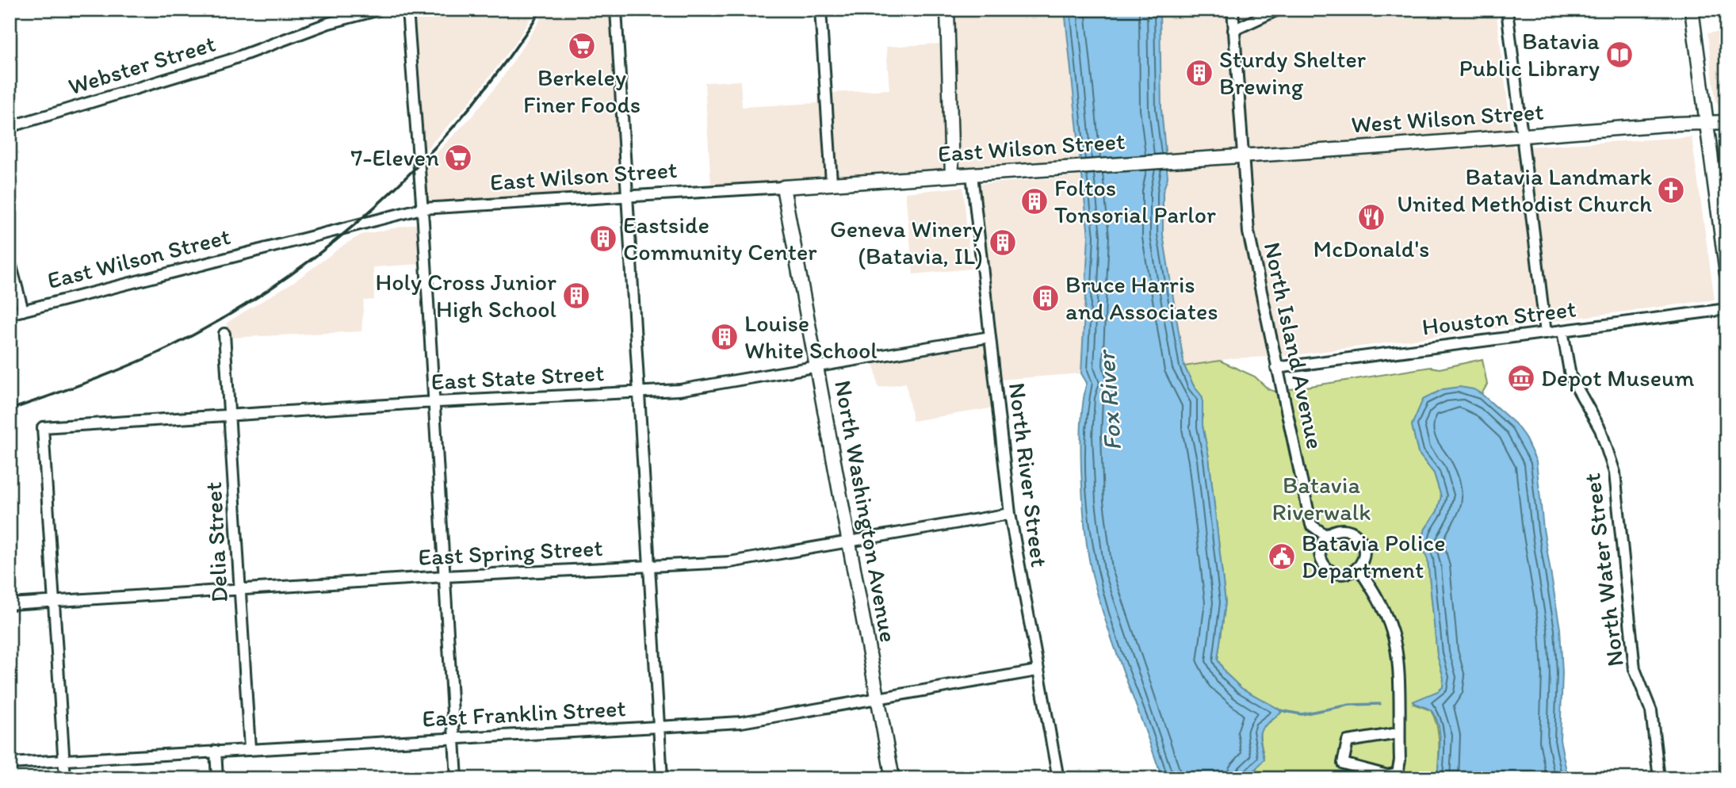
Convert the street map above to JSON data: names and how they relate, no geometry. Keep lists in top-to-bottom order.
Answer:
{
  "streets": {
    "main road": ["West Wilson Street", "East Wilson Street", "North Washington Avenue"],
    "street": [
      "Webster Street",
      "Houston Street",
      "North Island Avenue",
      "East State Street",
      "North River Street",
      "Delia Street",
      "East Spring Street",
      "North Water Street",
      "East Franklin Street"
    ]
  },
  "crossings": [
    ["West Wilson Street", "East Wilson Street"],
    ["West Wilson Street", "North Island Avenue"],
    ["East Wilson Street", "North River Street"],
    ["East Wilson Street", "North Washington Avenue"],
    ["Houston Street", "North Island Avenue"],
    ["Houston Street", "North Water Street"],
    ["East State Street", "North River Street"],
    ["East State Street", "North Washington Avenue"],
    ["East State Street", "Delia Street"],
    ["East State Street", "East Spring Street"],
    ["North River Street", "East Spring Street"],
    ["North River Street", "East Franklin Street"],
    ["North Washington Avenue", "East Spring Street"],
    ["North Washington Avenue", "East Franklin Street"],
    ["Delia Street", "East Spring Street"],
    ["Delia Street", "East Franklin Street"]
  ],
  "water": ["Fox River"],
  "parks": ["Batavia Riverwalk"],
  "places": {
    "supermarket": ["Berkeley Finer Foods", "7-Eleven"],
    "library": ["Batavia Public Library"],
    "building": [
      "Sturdy Shelter Brewing",
      "Foltos Tonsorial Parlor",
      "Eastside Community Center",
      "Geneva Winery (Batavia, IL)",
      "Holy Cross Junior High School",
      "Bruce Harris and Associates",
      "Louise White School"
    ],
    "church": ["Batavia Landmark United Methodist Church"],
    "restaurant": ["McDonald's"],
    "museum": ["Depot Museum"],
    "public building": ["Batavia Police Department"]
  }
}
